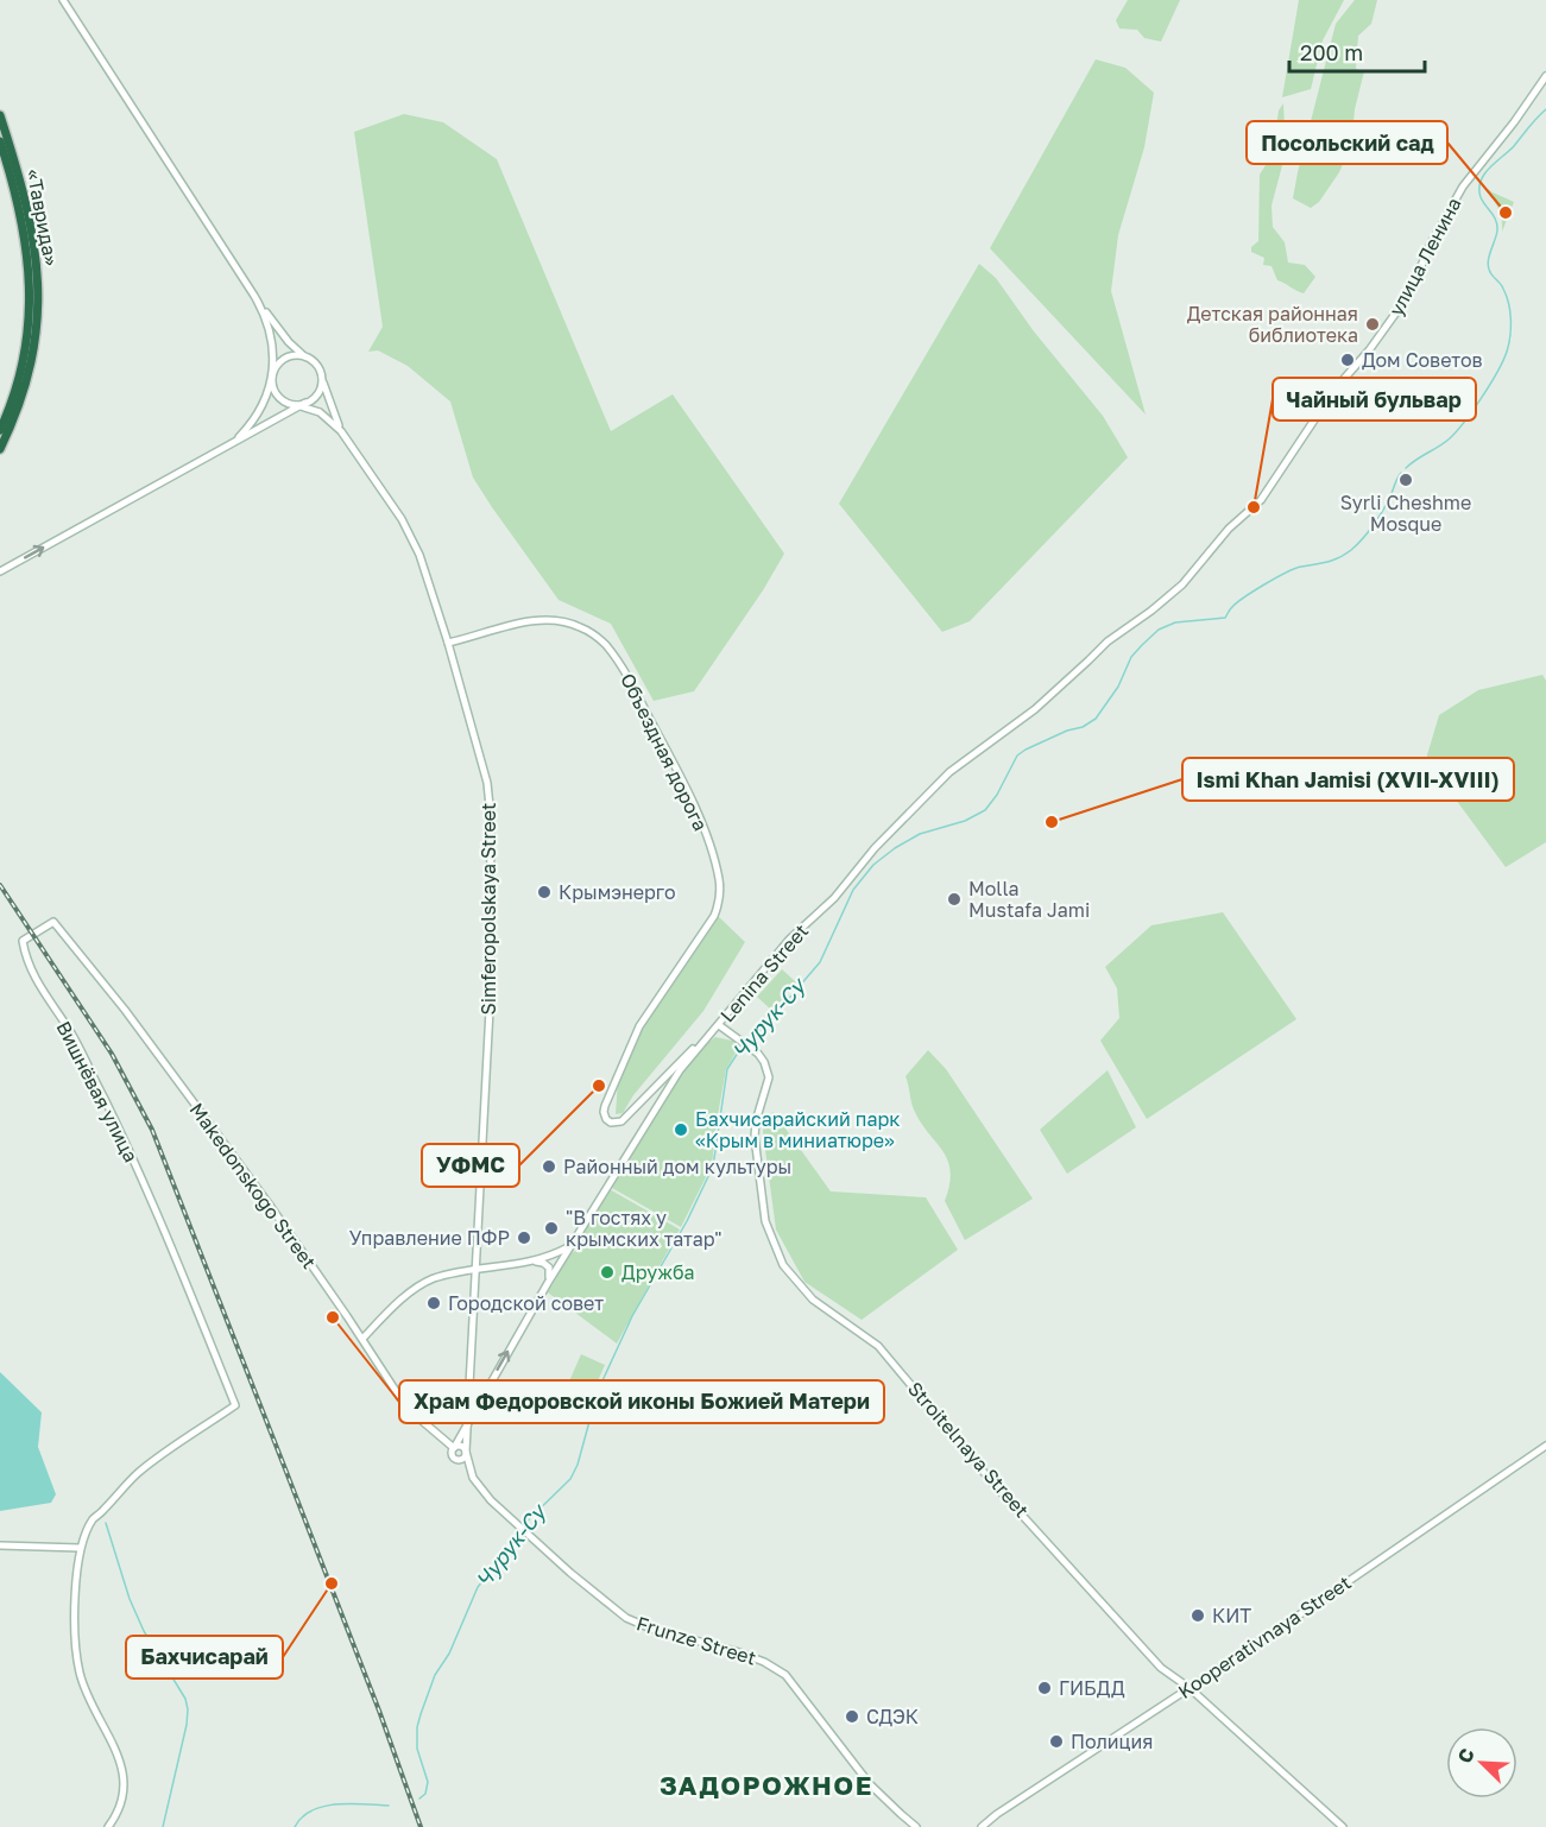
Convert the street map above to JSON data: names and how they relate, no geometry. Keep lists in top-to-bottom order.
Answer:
{
  "streets": {
    "highway": ["«Таврида»"],
    "main road": [
      "Объездная дорога",
      "Simferopolskaya Street",
      "Lenina Street",
      "Вишнёвая улица",
      "Makedonskogo Street",
      "Stroitelnaya Street",
      "Kooperativnaya Street",
      "Frunze Street"
    ]
  },
  "crossings": [
    ["Объездная дорога", "Simferopolskaya Street"],
    ["Объездная дорога", "Lenina Street"],
    ["Simferopolskaya Street", "Lenina Street"],
    ["Simferopolskaya Street", "Frunze Street"],
    ["Lenina Street", "Makedonskogo Street"],
    ["Lenina Street", "Stroitelnaya Street"],
    ["Lenina Street", "Frunze Street"],
    ["Вишнёвая улица", "Makedonskogo Street"],
    ["Makedonskogo Street", "Frunze Street"],
    ["Stroitelnaya Street", "Kooperativnaya Street"]
  ],
  "districts": ["ЗАДОРОЖНОЕ"],
  "water": ["Чурук-Су"],
  "places": [
    "Посольский сад",
    "Детская районная библиотека",
    "Дом Советов",
    "Syrli Cheshme Mosque",
    "Чайный бульвар",
    "Ismi Khan Jamisi (XVII-XVIII)",
    "Крымэнерго",
    "Molla Mustafa Jami",
    "УФМС",
    "Бахчисарайский парк «Крым в миниатюре»",
    "Районный дом культуры",
    "\"В гостях у крымских татар\"",
    "Управление ПФР",
    "Дружба",
    "Городской совет",
    "Xрам Федоровской иконы Божией Матери",
    "Бахчисарай",
    "КИТ",
    "ГИБДД",
    "СДЭК",
    "Полиция"
  ],
  "scale_bar": "200 m",
  "north": "top left"
}
